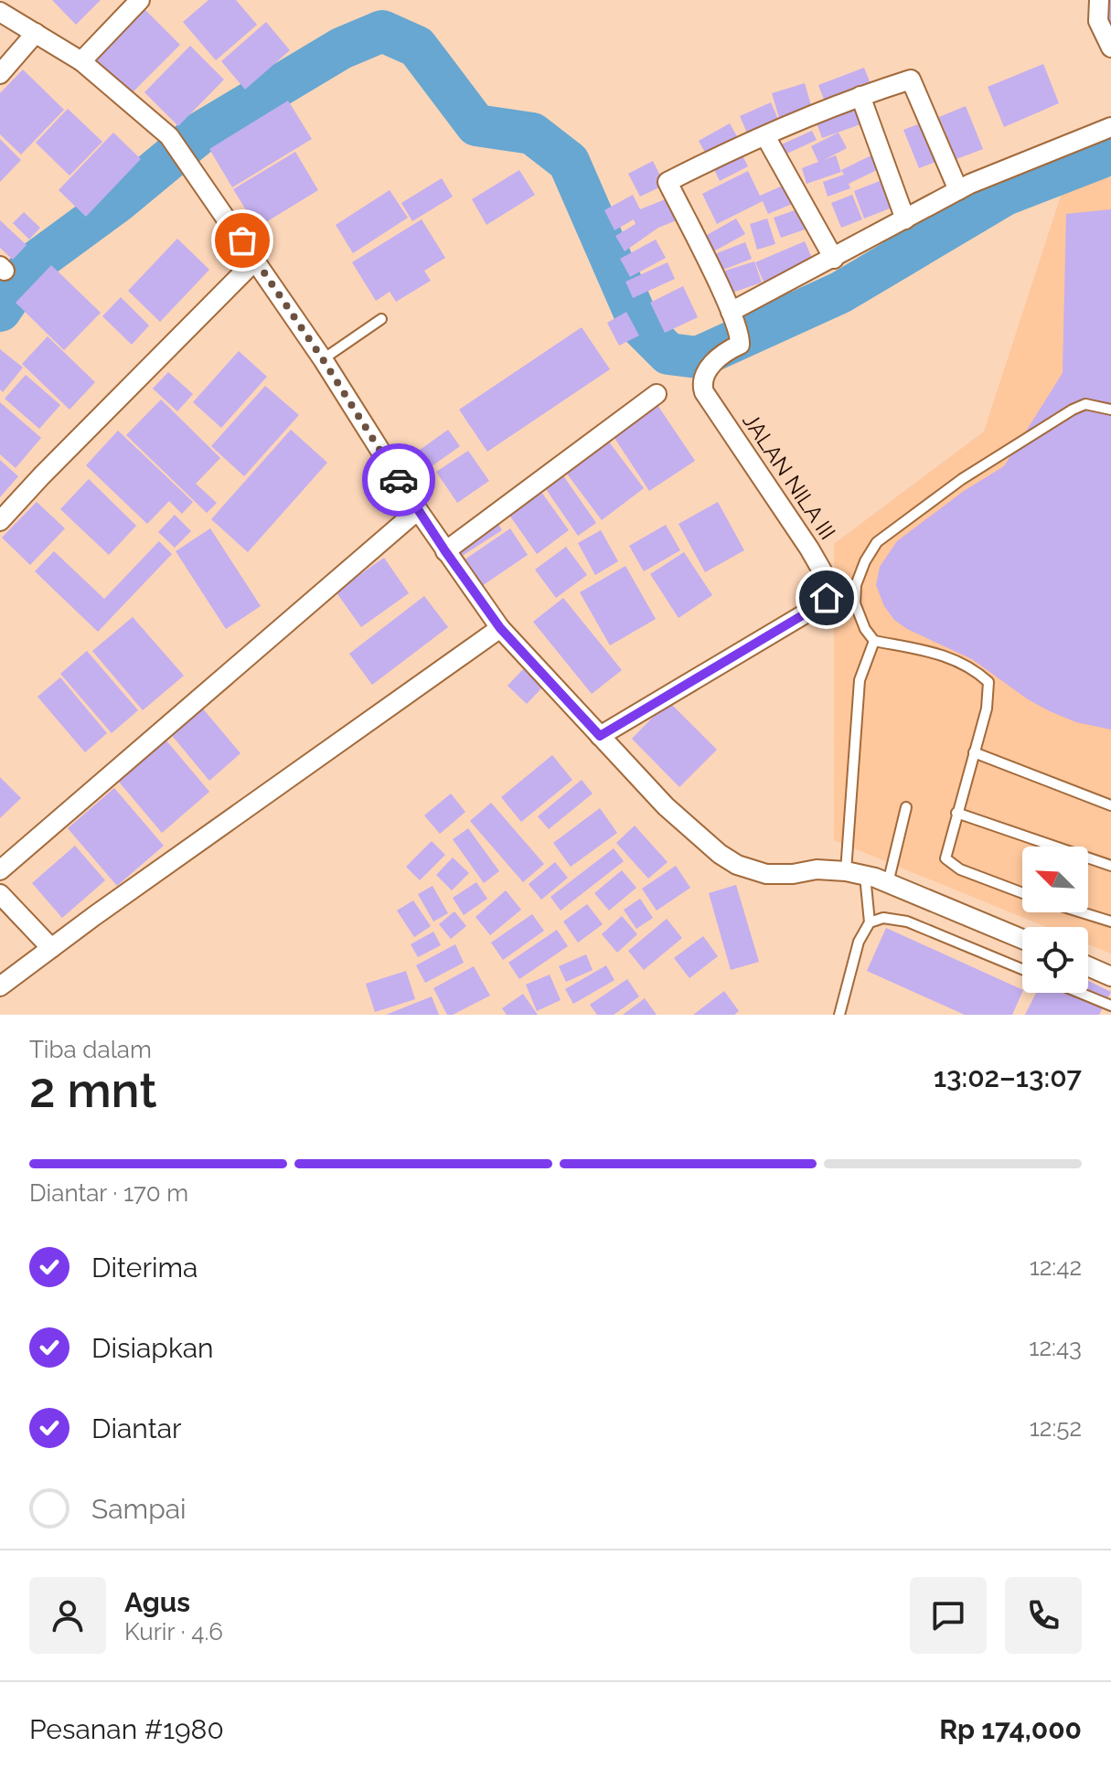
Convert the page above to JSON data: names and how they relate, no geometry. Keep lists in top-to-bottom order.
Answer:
{
  "streets": {
    "street": ["JALAN NILA III"]
  },
  "north": "top left",
  "page": {
    "heading": ["2 mnt", "Tiba dalam", "13:02–13:07"],
    "panel": [
      "Agus",
      "Kurir · 4.6",
      "Pesanan #1980",
      "Rp 174,000"
    ],
    "bar": "Diantar · 170 m",
    "list": [
      ["Diterima", "12:42"],
      ["Disiapkan", "12:43"],
      ["Diantar", "12:52"],
      "Sampai"
    ]
  }
}
